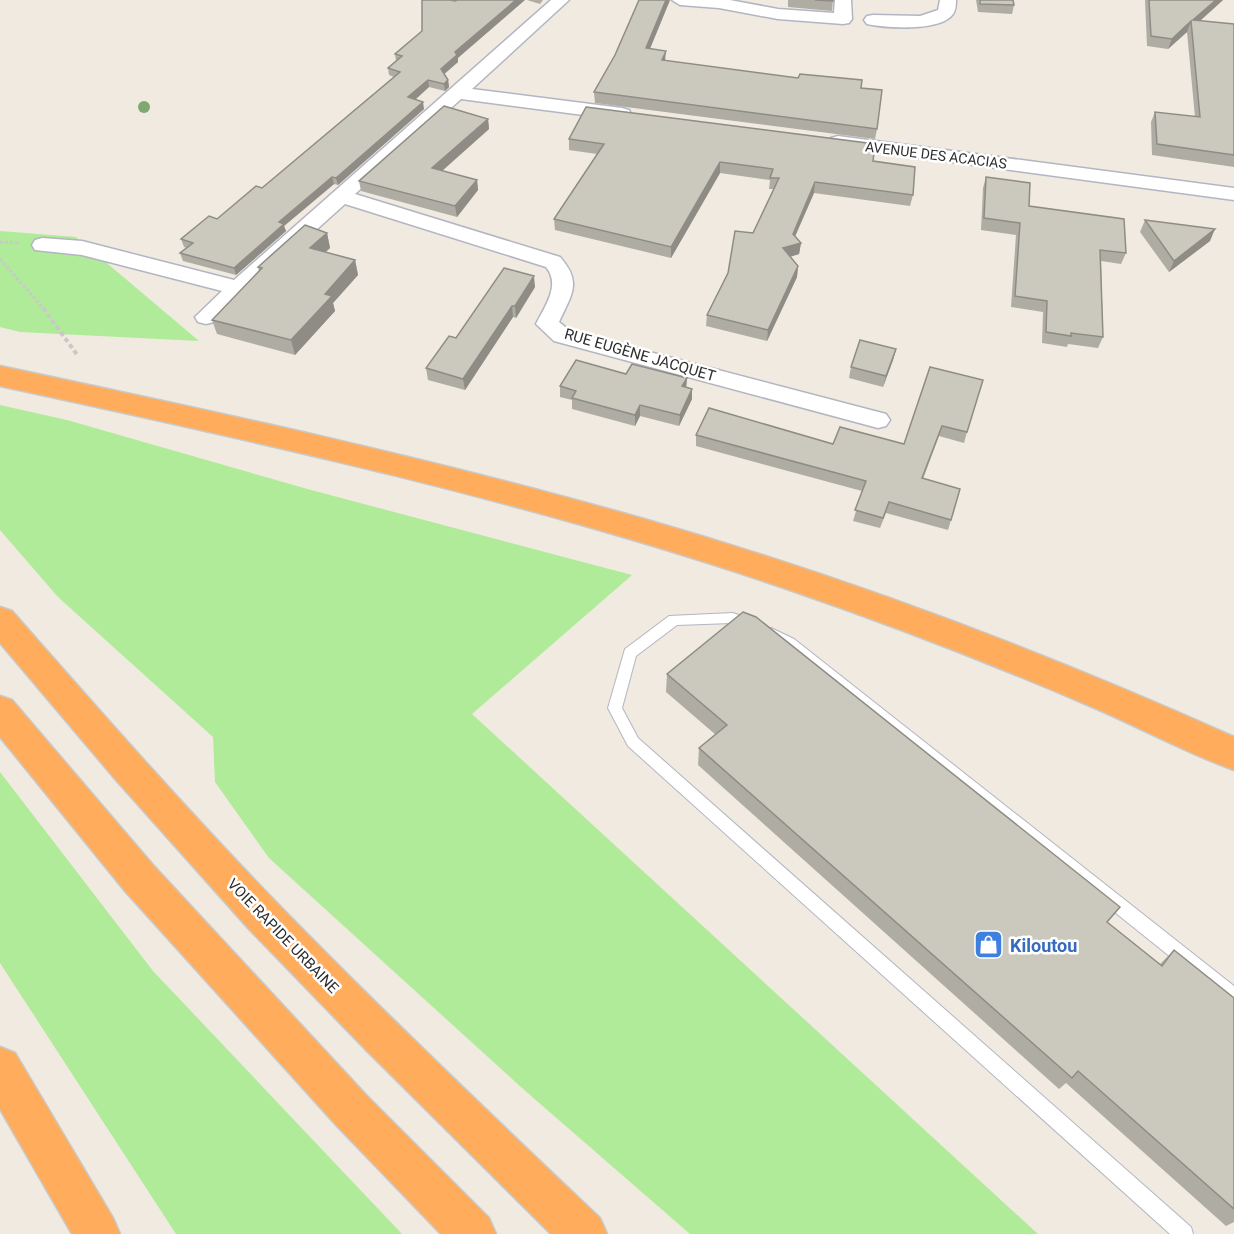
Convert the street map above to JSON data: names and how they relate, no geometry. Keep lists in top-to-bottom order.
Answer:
{
  "streets": {
    "highway": ["VOIE RAPIDE URBAINE"],
    "street": ["AVENUE DES ACACIAS", "RUE EUGÈNE JACQUET"]
  },
  "places": {
    "shop": ["Kiloutou"]
  }
}
